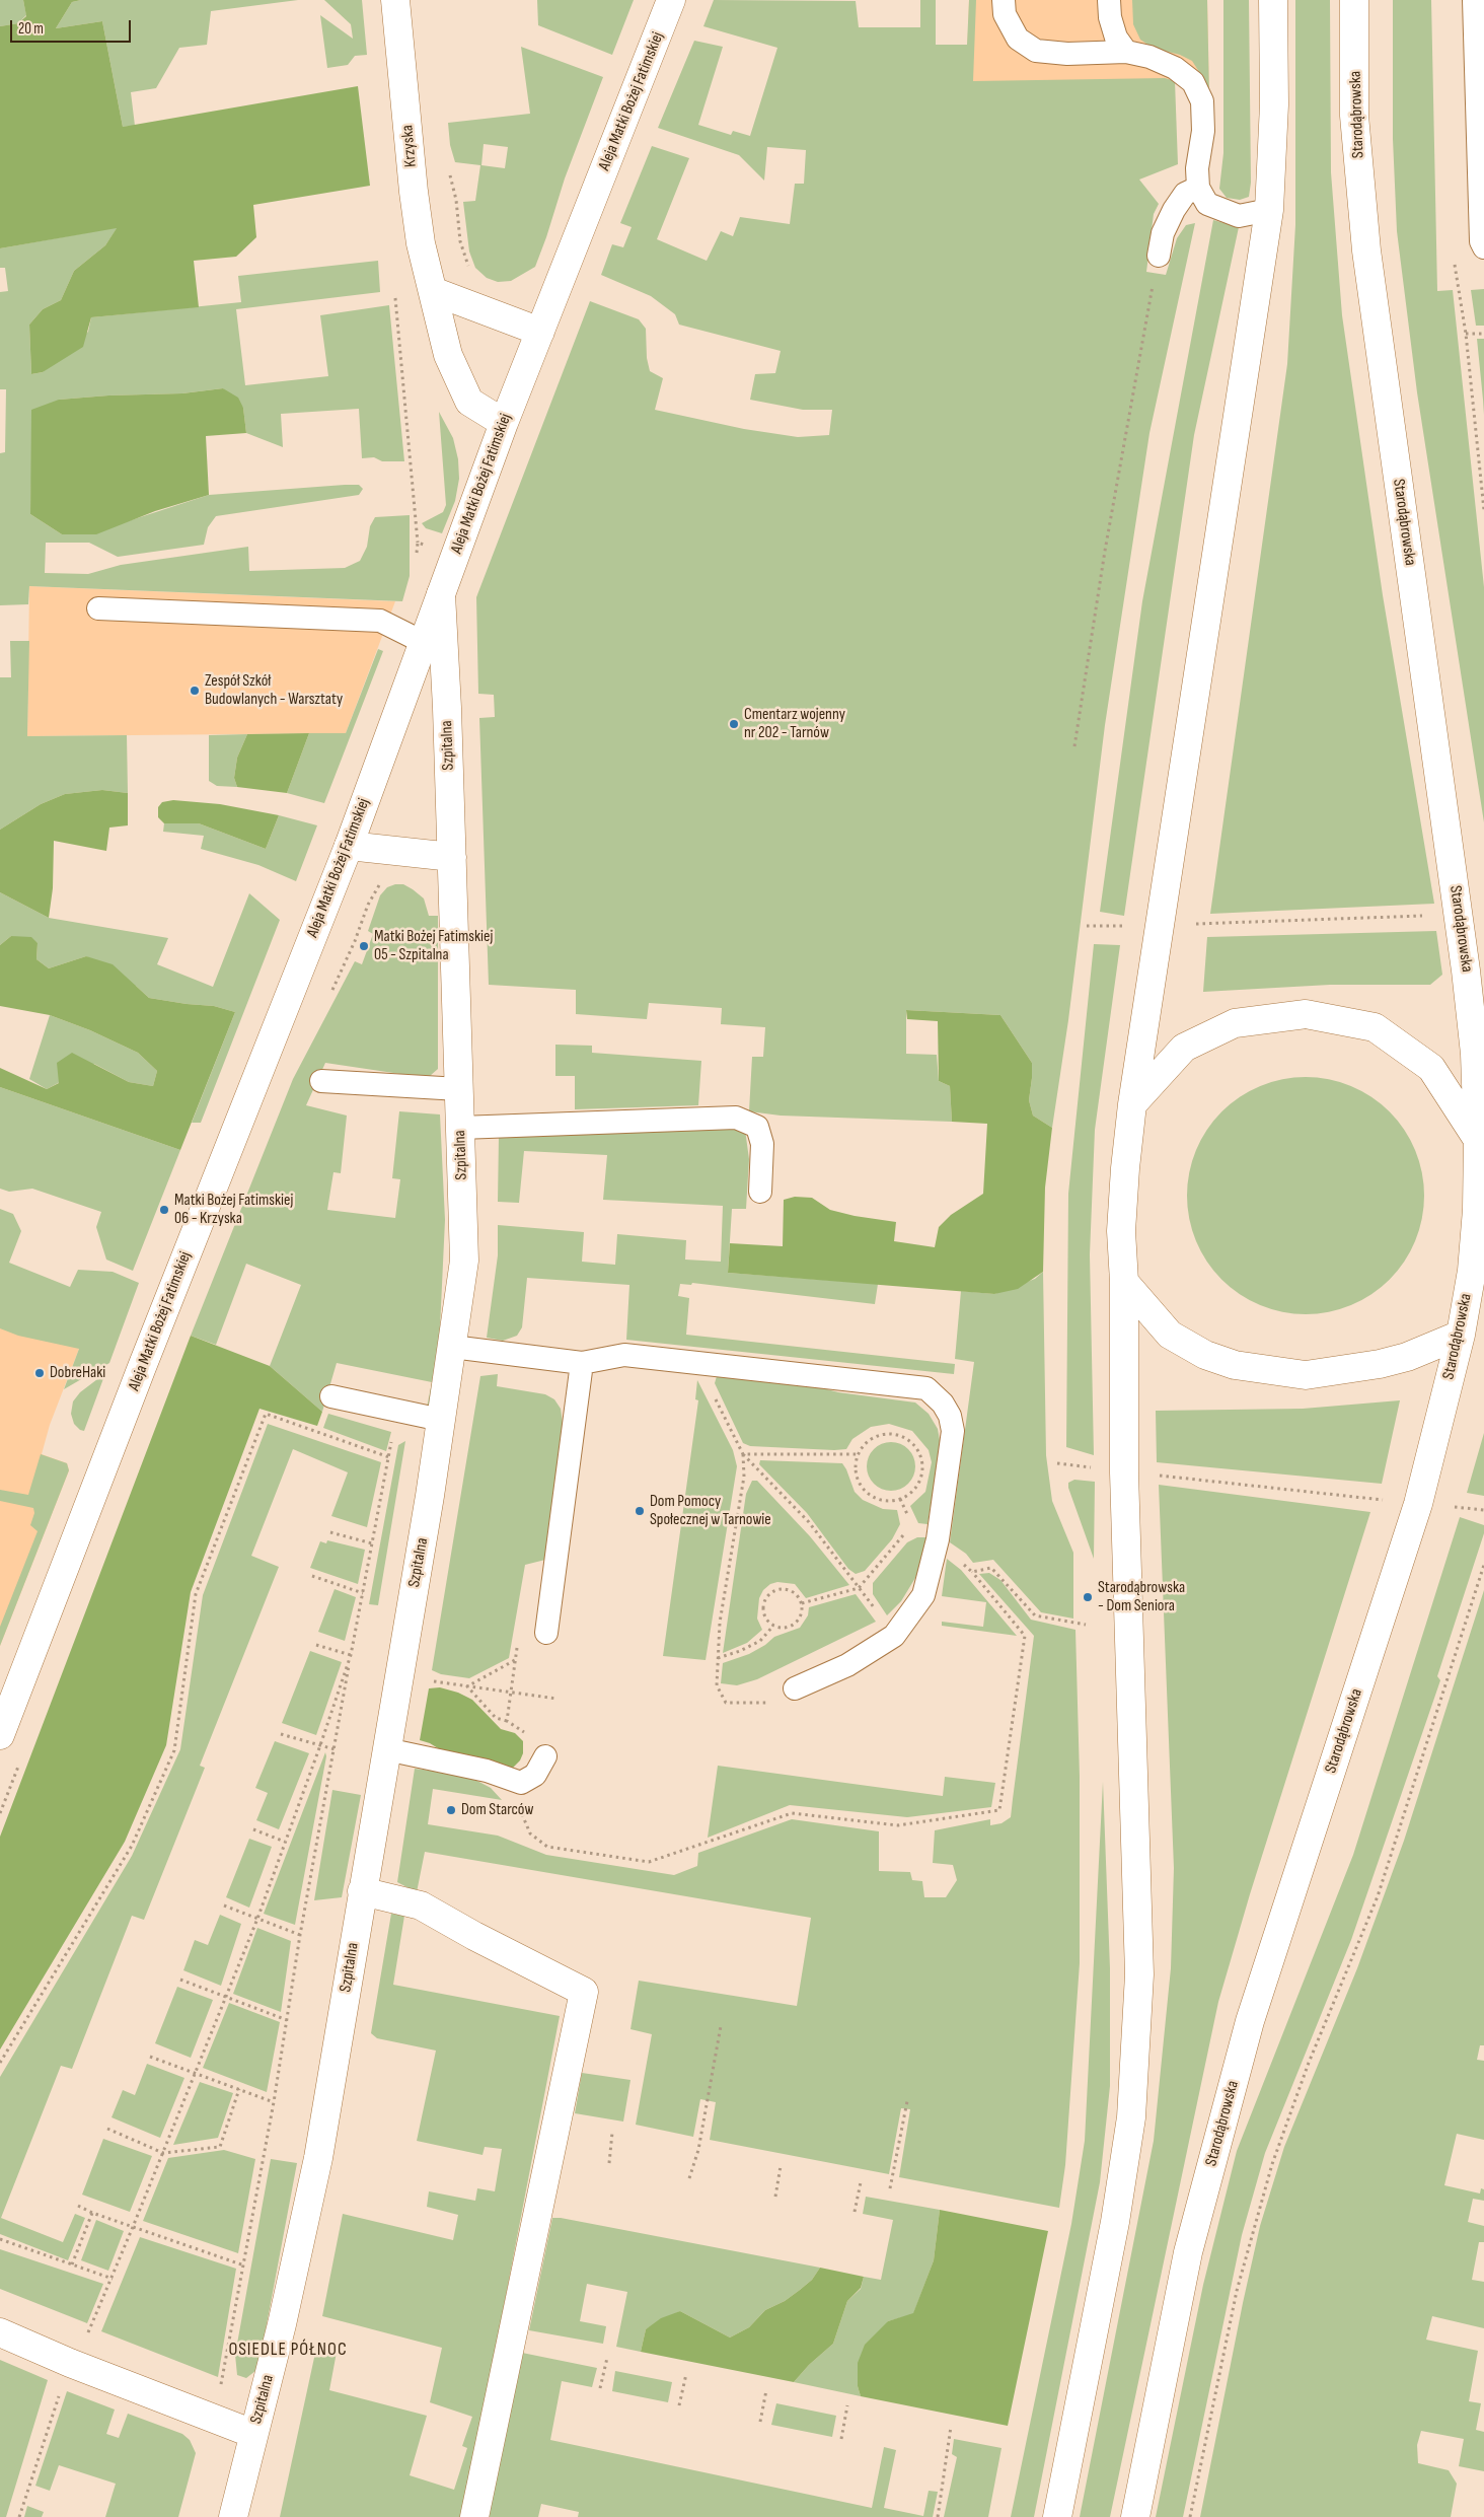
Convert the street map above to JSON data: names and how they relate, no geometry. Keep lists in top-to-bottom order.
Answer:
{
  "streets": {
    "street": [
      "Aleja Matki Bożej Fatimskiej",
      "Starodąbrowska",
      "Krzyska",
      "Szpitalna"
    ]
  },
  "crossings": [
    ["Aleja Matki Bożej Fatimskiej", "Krzyska"],
    ["Aleja Matki Bożej Fatimskiej", "Szpitalna"]
  ],
  "districts": ["OSIEDLE PÓŁNOC"],
  "places": [
    "Zespół Szkół Budowlanych - Warsztaty",
    "Cmentarz wojenny nr 202 - Tarnów",
    "Matki Bożej Fatimskiej 05 - Szpitalna",
    "Matki Bożej Fatimskiej 06 - Krzyska",
    "DobreHaki",
    "Dom Pomocy Społecznej w Tarnowie",
    "Starodąbrowska - Dom Seniora",
    "Dom Starców"
  ],
  "scale_bar": "20 m"
}
